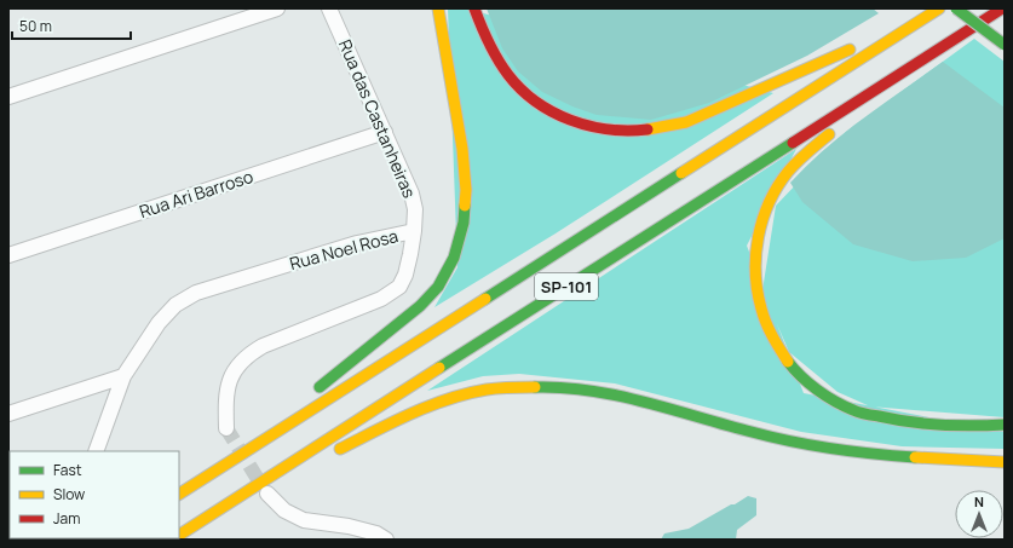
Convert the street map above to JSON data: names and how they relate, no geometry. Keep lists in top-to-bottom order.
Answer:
{
  "streets": {
    "highway": ["SP-101"],
    "street": ["Rua das Castanheiras", "Rua Ari Barroso", "Rua Noel Rosa"]
  },
  "crossings": [
    ["Rua das Castanheiras", "Rua Ari Barroso"],
    ["Rua das Castanheiras", "Rua Noel Rosa"]
  ],
  "legend": ["Fast", "Slow", "Jam"],
  "scale_bar": "50 m",
  "north": "top"
}
